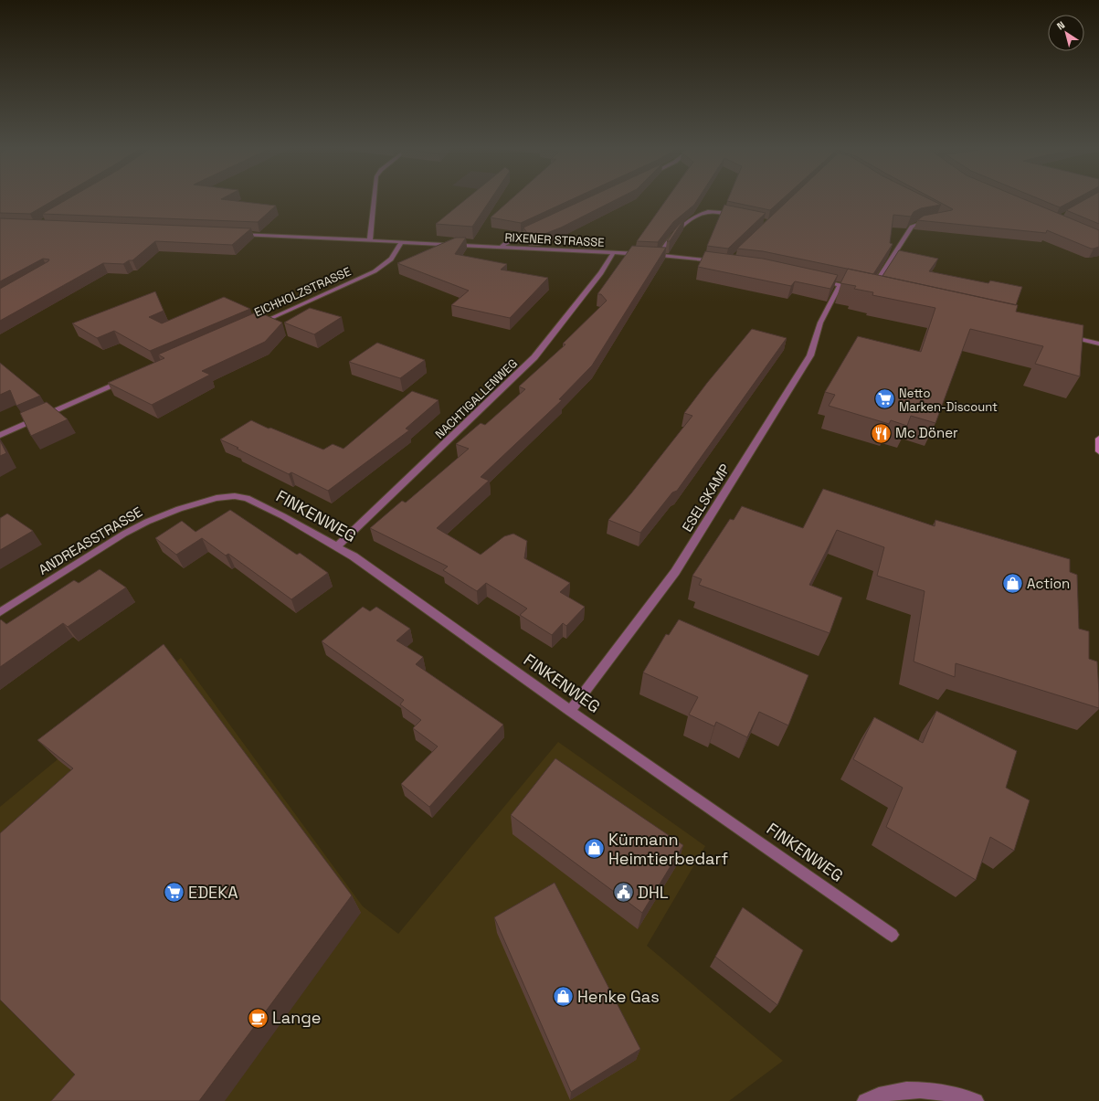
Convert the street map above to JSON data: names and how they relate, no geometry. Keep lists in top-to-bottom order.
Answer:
{
  "streets": {
    "street": [
      "RIXENER STRASSE",
      "EICHHOLZSTRASSE",
      "NACHTIGALLENWEG",
      "ESELSKAMP",
      "FINKENWEG",
      "ANDREASSTRASSE"
    ]
  },
  "crossings": [
    ["RIXENER STRASSE", "EICHHOLZSTRASSE"],
    ["RIXENER STRASSE", "NACHTIGALLENWEG"],
    ["NACHTIGALLENWEG", "FINKENWEG"],
    ["ESELSKAMP", "FINKENWEG"],
    ["FINKENWEG", "ANDREASSTRASSE"]
  ],
  "places": {
    "supermarket": ["Netto Marken-Discount", "EDEKA"],
    "restaurant": ["Mc Döner"],
    "shop": ["Action", "Kürmann Heimtierbedarf", "Henke Gas"],
    "public building": ["DHL"],
    "cafe": ["Lange"]
  },
  "north": "top left"
}
